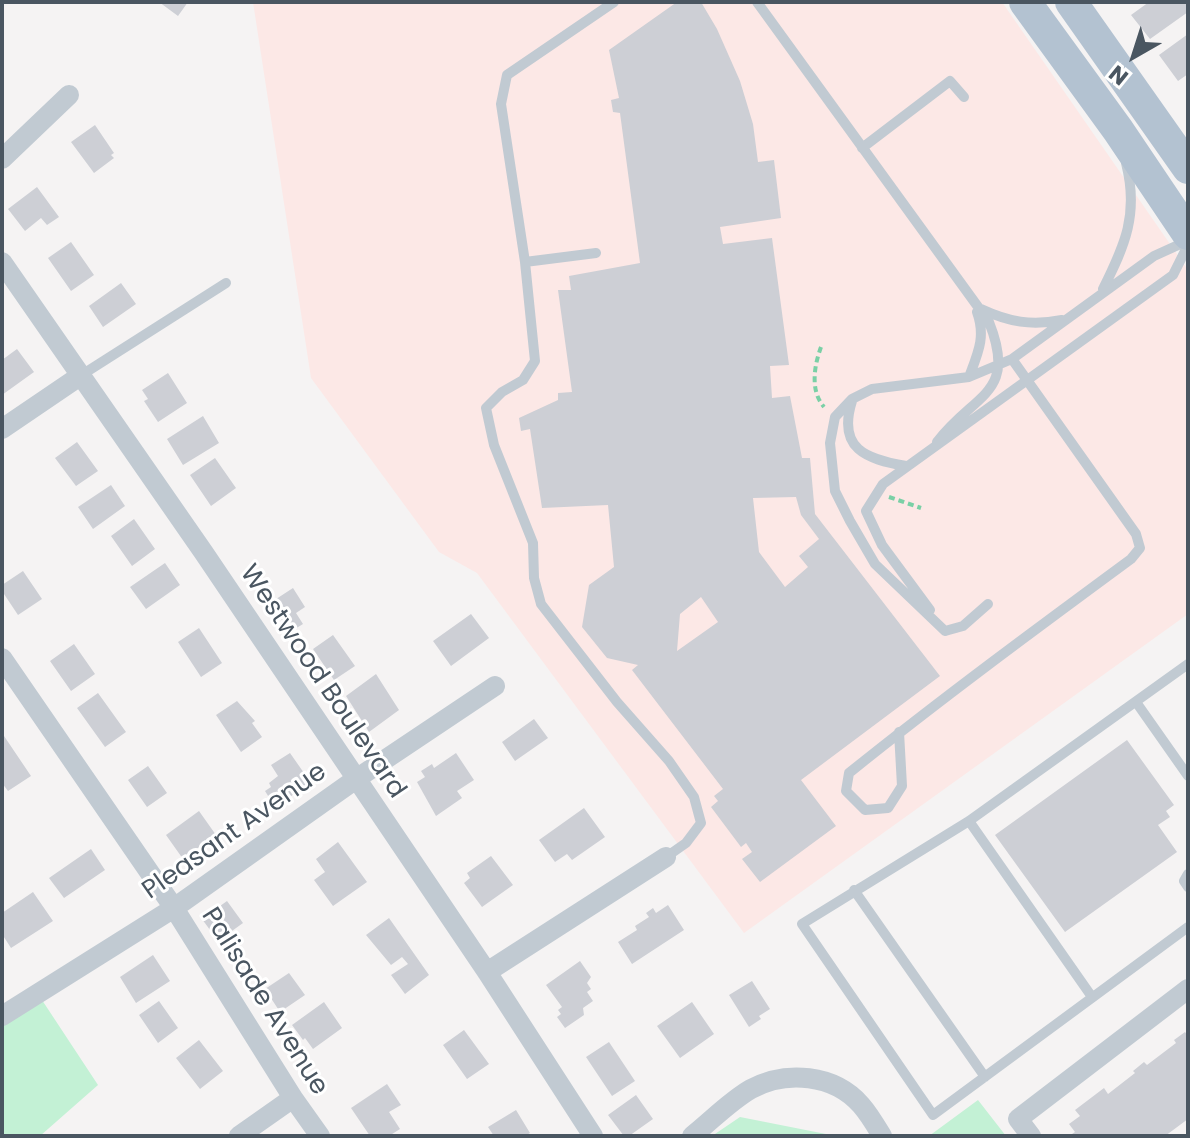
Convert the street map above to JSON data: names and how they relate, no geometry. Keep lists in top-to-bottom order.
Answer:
{
  "streets": {
    "street": ["Westwood Boulevard", "Pleasant Avenue", "Palisade Avenue"]
  },
  "crossings": [
    ["Westwood Boulevard", "Pleasant Avenue"],
    ["Pleasant Avenue", "Palisade Avenue"]
  ],
  "north": "bottom left"
}
